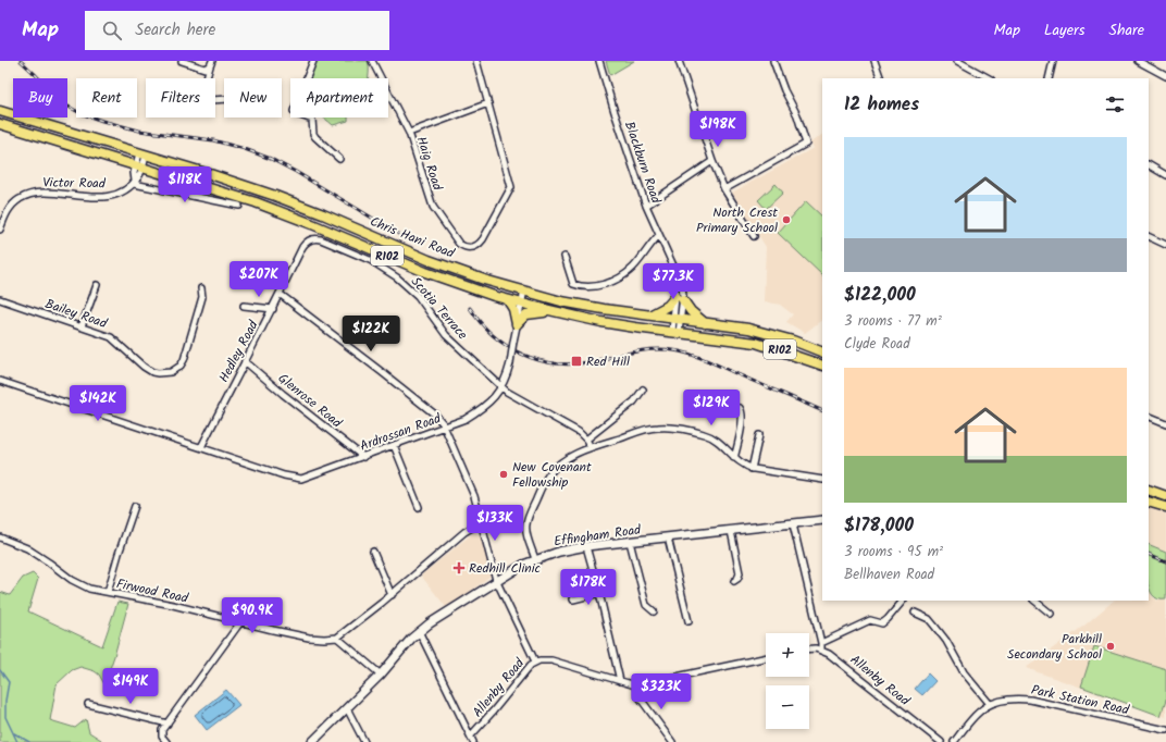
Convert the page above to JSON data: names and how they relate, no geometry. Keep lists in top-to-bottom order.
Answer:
{
  "streets": {
    "main road": ["Chris Hani Road", "R102"],
    "street": [
      "Blackburn Road",
      "Haig Road",
      "Victor Road",
      "Scotia Terrace",
      "Bailey Road",
      "Hedley Road",
      "Glenrose Road",
      "Ardrossan Road",
      "Effingham Road",
      "Firwood Road",
      "Allenby Road",
      "Park Station Road"
    ]
  },
  "crossings": [
    ["Blackburn Road", "Chris Hani Road"],
    ["Chris Hani Road", "Ardrossan Road"],
    ["Scotia Terrace", "Hedley Road"],
    ["Scotia Terrace", "Ardrossan Road"],
    ["Hedley Road", "Glenrose Road"],
    ["Hedley Road", "Ardrossan Road"],
    ["Glenrose Road", "Ardrossan Road"]
  ],
  "places": {
    "other": ["North Crest Primary School", "New Covenant Fellowship", "Parkhill Secondary School"],
    "transit": ["Red Hill"],
    "health": ["Redhill Clinic"]
  },
  "page": {
    "header": "Map",
    "search": "Search here",
    "nav": ["Map", "Layers", "Share"],
    "chip": [
      "Buy",
      "Rent",
      "Filters",
      "New",
      "Apartment"
    ],
    "heading": "12 homes",
    "price": [
      "$198K",
      "$118K",
      "$207K",
      "$77.3K",
      "$122K",
      "$142K",
      "$129K",
      "$133K",
      "$178K",
      "$90.9K",
      "$149K",
      "$323K"
    ],
    "list": [
      {
        "name": "$122,000",
        "note": "3 rooms · 77 m² · Clyde Road"
      },
      {
        "name": "$178,000",
        "note": "3 rooms · 95 m² · Bellhaven Road"
      }
    ],
    "map_buttons": ["+", "−"]
  }
}
